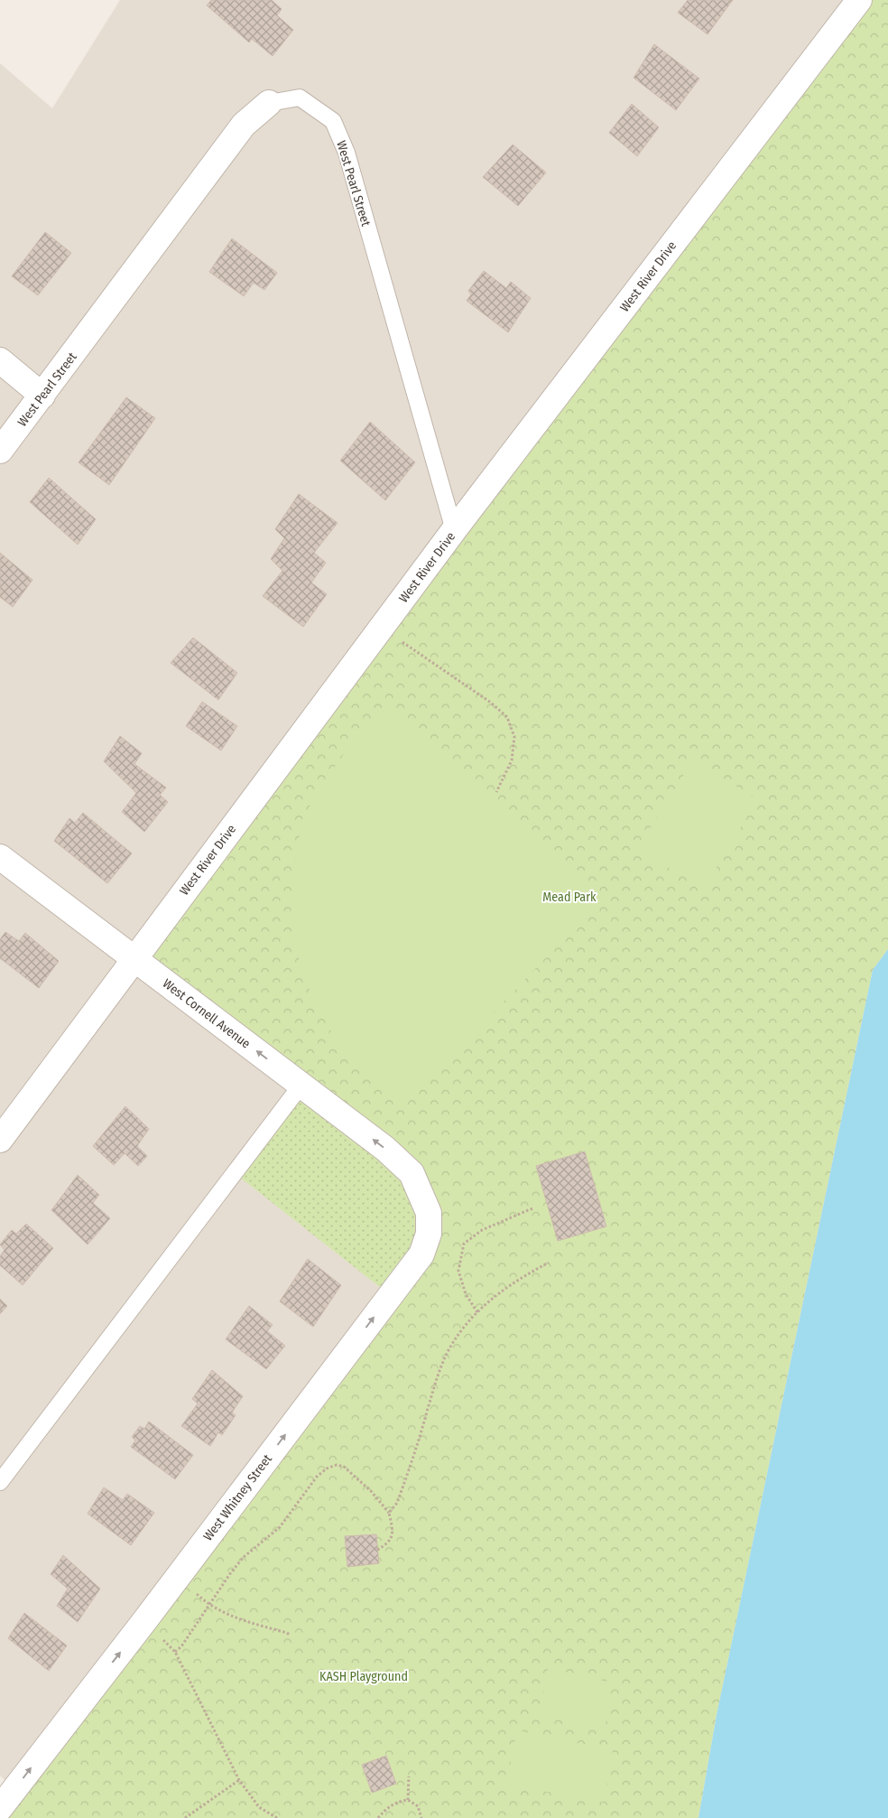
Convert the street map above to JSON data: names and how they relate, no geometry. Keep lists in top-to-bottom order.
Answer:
{
  "streets": {
    "street": [
      "West Pearl Street",
      "West River Drive",
      "West Cornell Avenue",
      "West Whitney Street"
    ]
  },
  "crossings": [
    ["West Pearl Street", "West River Drive"],
    ["West River Drive", "West Cornell Avenue"],
    ["West Cornell Avenue", "West Whitney Street"]
  ],
  "one_way": ["West Cornell Avenue", "West Whitney Street"],
  "parks": ["Mead Park", "KASH Playground"]
}
